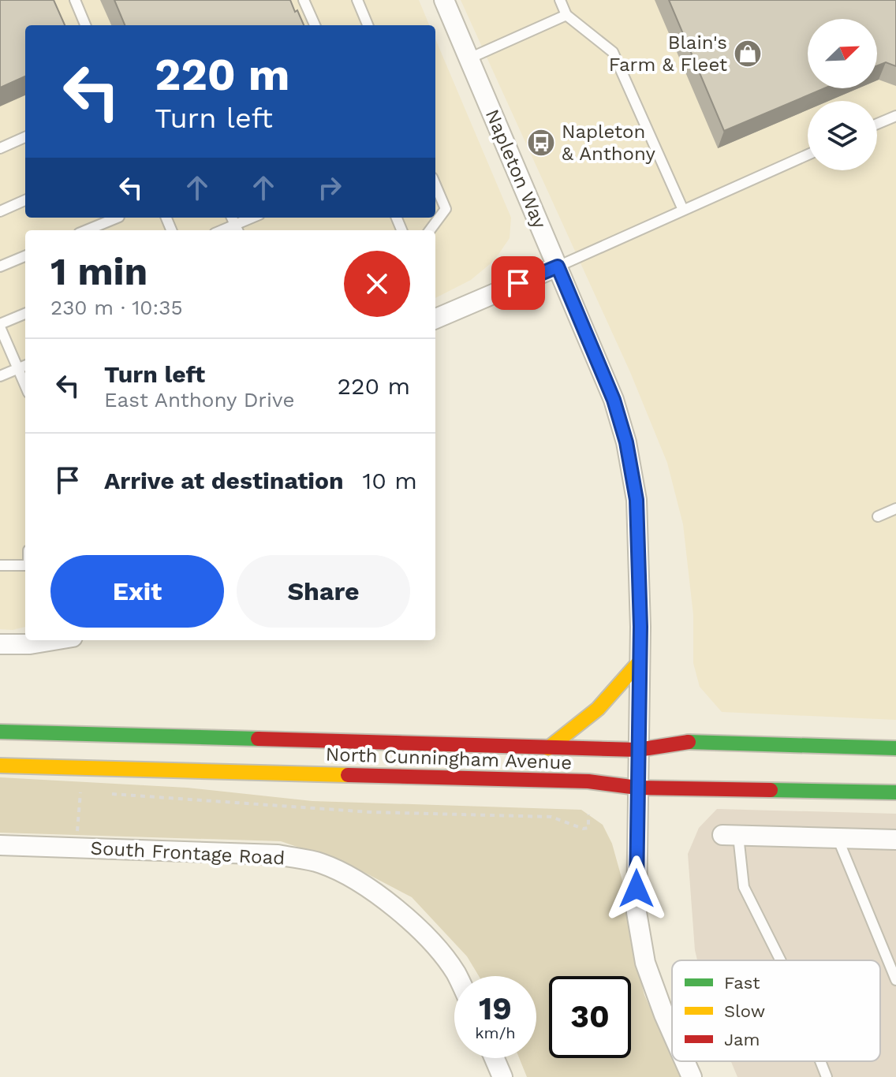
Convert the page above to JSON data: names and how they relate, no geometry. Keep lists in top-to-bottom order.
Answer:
{
  "streets": {
    "main road": ["North Cunningham Avenue"],
    "street": ["Napleton Way", "South Frontage Road"]
  },
  "crossings": [
    ["Napleton Way", "North Cunningham Avenue"]
  ],
  "places": {
    "shop": ["Blain's Farm & Fleet"],
    "bus stop": ["Napleton & Anthony"]
  },
  "legend": ["Fast", "Slow", "Jam"],
  "north": "top right",
  "page": {
    "turn": ["220 m", "Turn left"],
    "heading": ["1 min", "230 m · 10:35"],
    "list": [
      {
        "name": "Turn left",
        "note": "East Anthony Drive",
        "value": "220 m"
      },
      {
        "name": "Arrive at destination",
        "value": "10 m"
      }
    ],
    "buttons": ["Exit", "Share"],
    "speed": "19 km/h",
    "limit": "30"
  }
}
